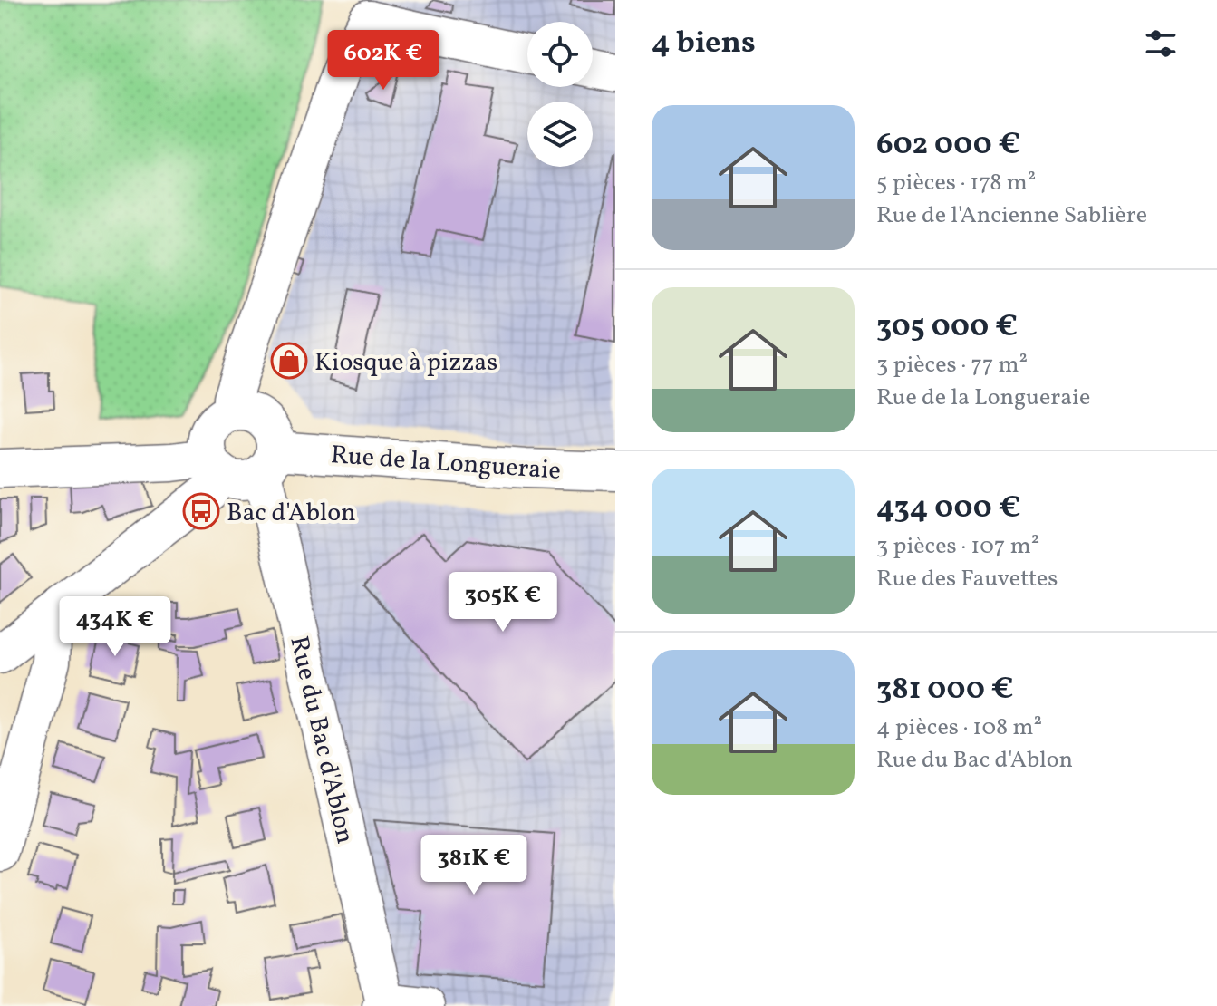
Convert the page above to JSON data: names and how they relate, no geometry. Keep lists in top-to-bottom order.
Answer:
{
  "streets": {
    "street": ["Rue de la Longueraie", "Rue du Bac d'Ablon"]
  },
  "crossings": [
    ["Rue de la Longueraie", "Rue du Bac d'Ablon"]
  ],
  "places": {
    "shop": ["Kiosque à pizzas"],
    "bus stop": ["Bac d'Ablon"]
  },
  "page": {
    "heading": "4 biens",
    "price": [
      "602K €",
      "305K €",
      "434K €",
      "381K €"
    ],
    "list": [
      {
        "name": "602 000 €",
        "note": "5 pièces · 178 m² · Rue de l'Ancienne Sablière"
      },
      {
        "name": "305 000 €",
        "note": "3 pièces · 77 m² · Rue de la Longueraie"
      },
      {
        "name": "434 000 €",
        "note": "3 pièces · 107 m² · Rue des Fauvettes"
      },
      {
        "name": "381 000 €",
        "note": "4 pièces · 108 m² · Rue du Bac d'Ablon"
      }
    ]
  }
}
